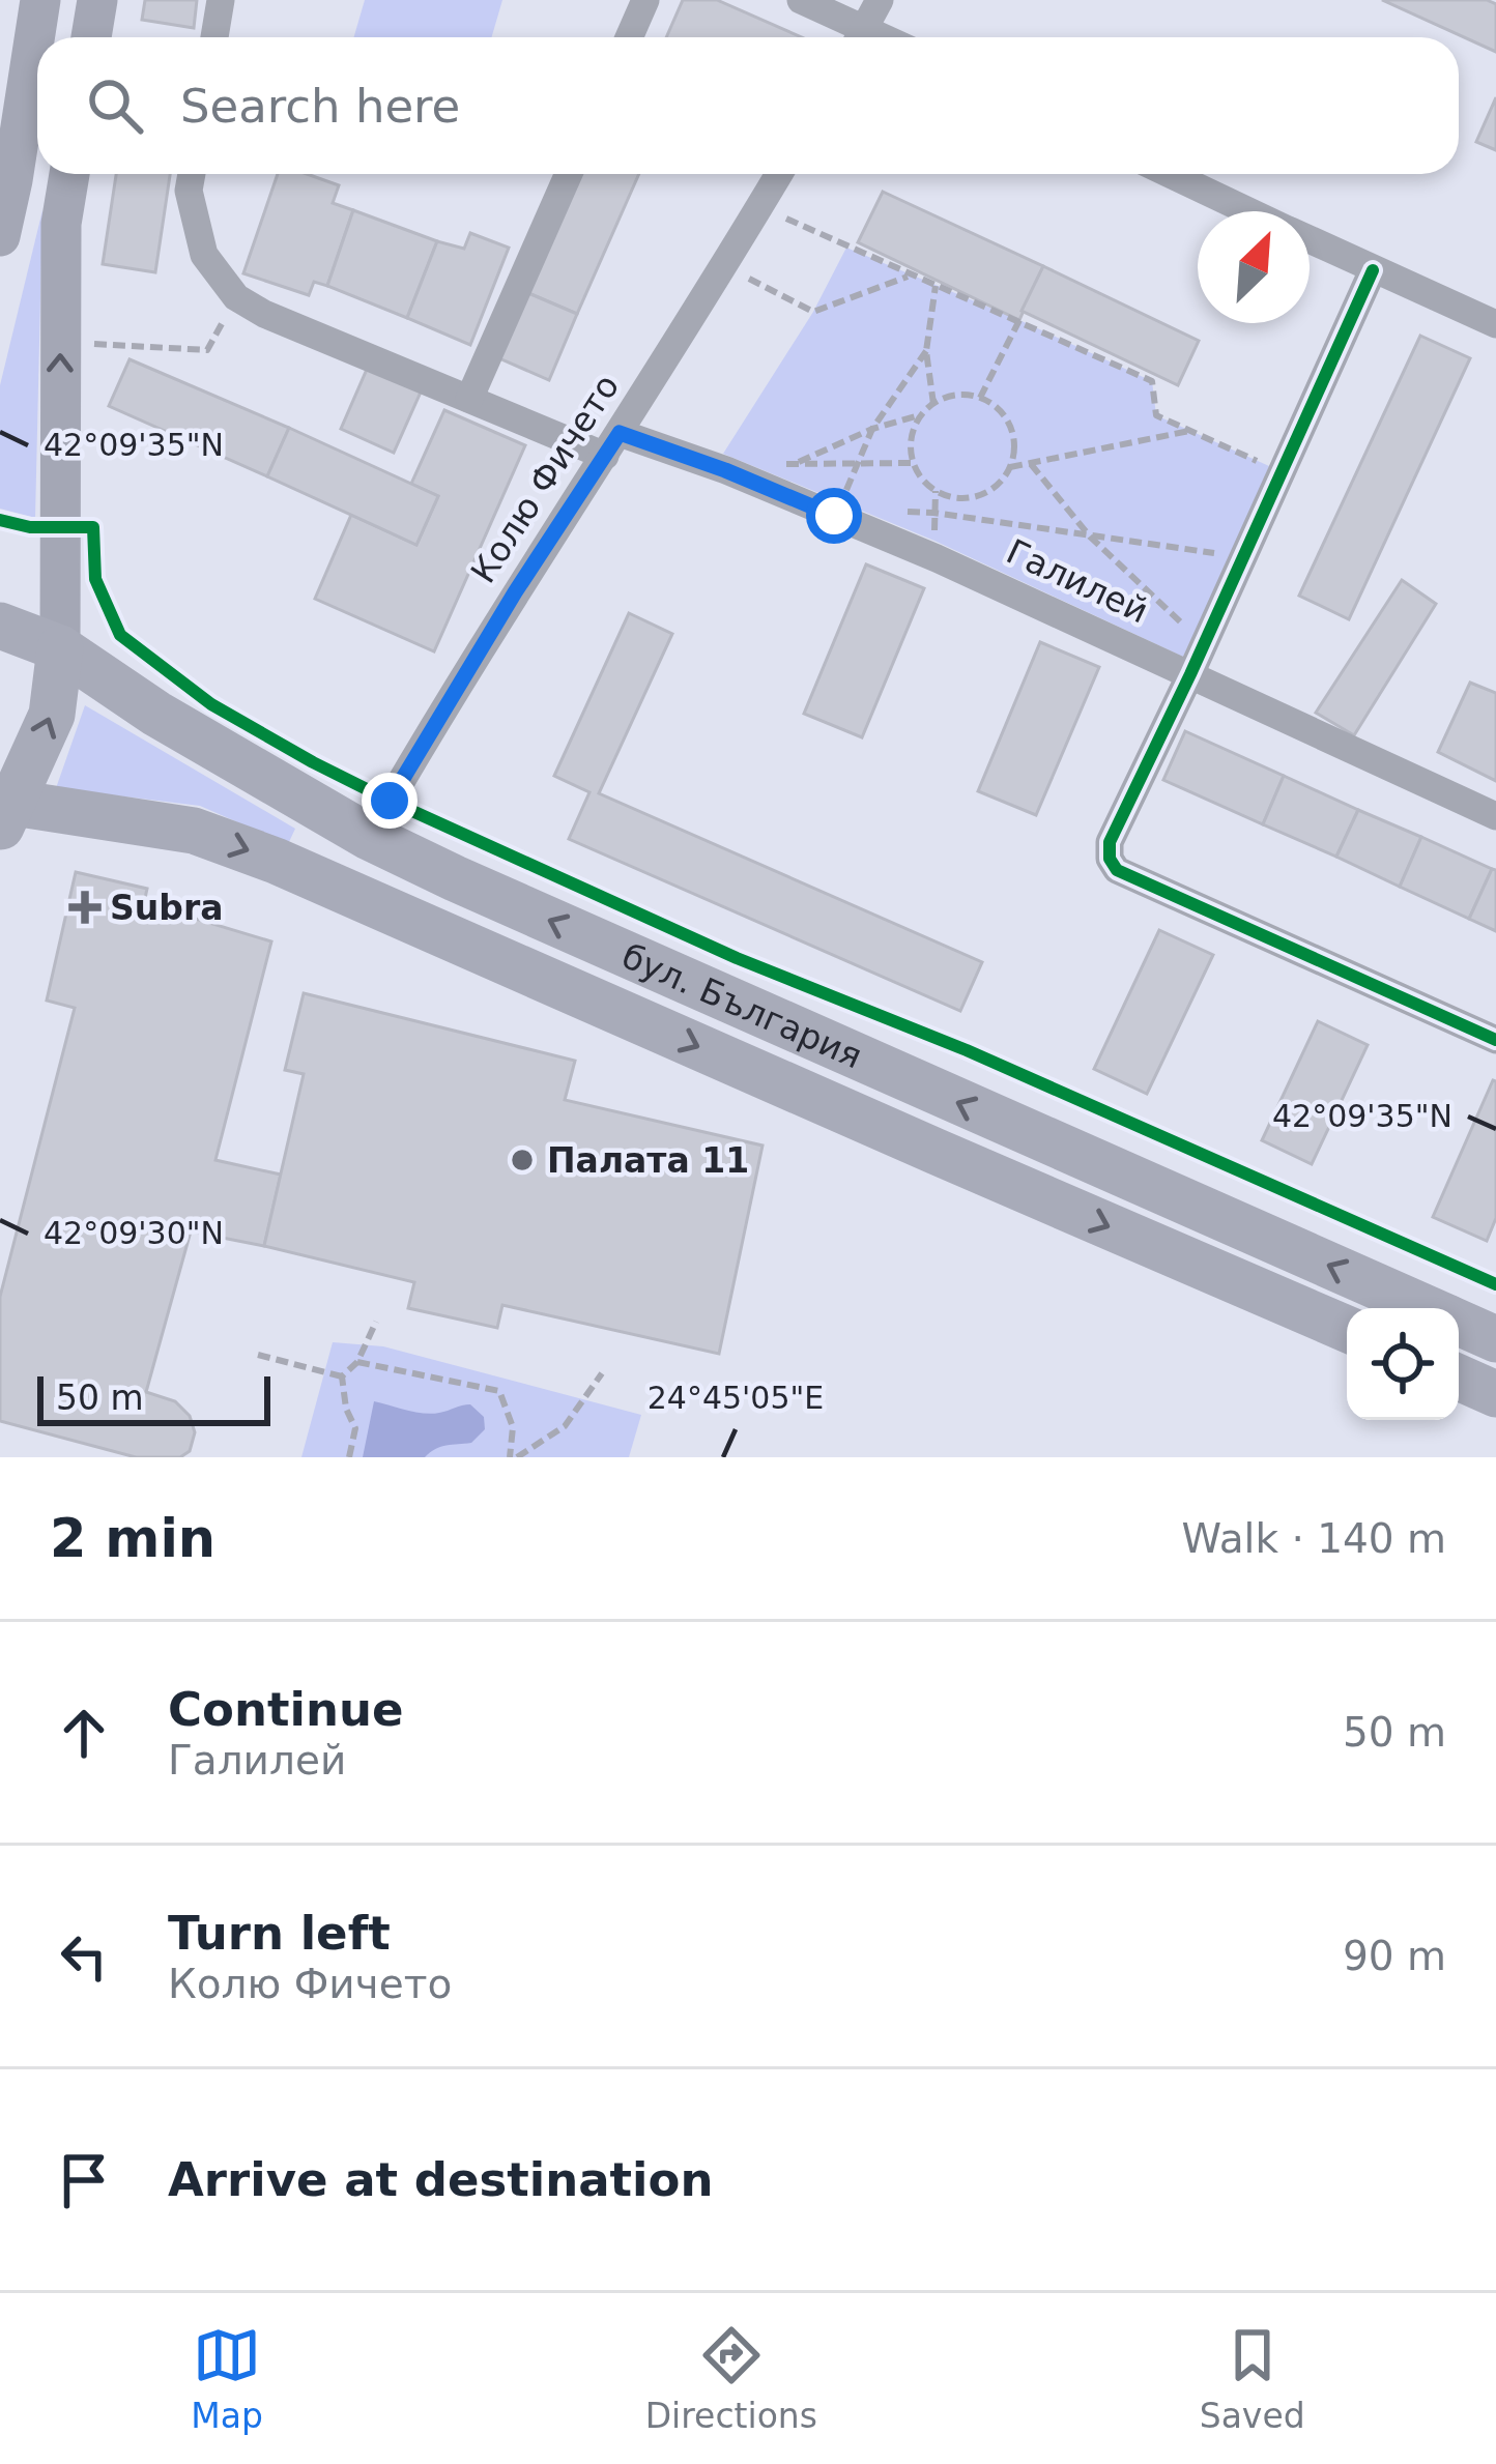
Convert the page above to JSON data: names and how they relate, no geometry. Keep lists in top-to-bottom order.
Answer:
{
  "streets": {
    "main road": ["бул. България"],
    "street": ["Колю Фичето", "Галилей"]
  },
  "crossings": [
    ["Колю Фичето", "Галилей"],
    ["Колю Фичето", "бул. България"]
  ],
  "places": {
    "health": ["Subra"],
    "other": ["Палата 11"]
  },
  "scale_bar": "50 m",
  "north": "top right",
  "page": {
    "search": "Search here",
    "scale": "50 m",
    "heading": ["2 min", "Walk · 140 m"],
    "list": [
      ["Continue", "Галилей", "50 m"],
      ["Turn left", "Колю Фичето", "90 m"],
      "Arrive at destination"
    ],
    "nav": ["Map", "Directions", "Saved"]
  },
  "coordinates": ["42°09'35\"N", "42°09'30\"N", "24°45'05\"E"]
}
